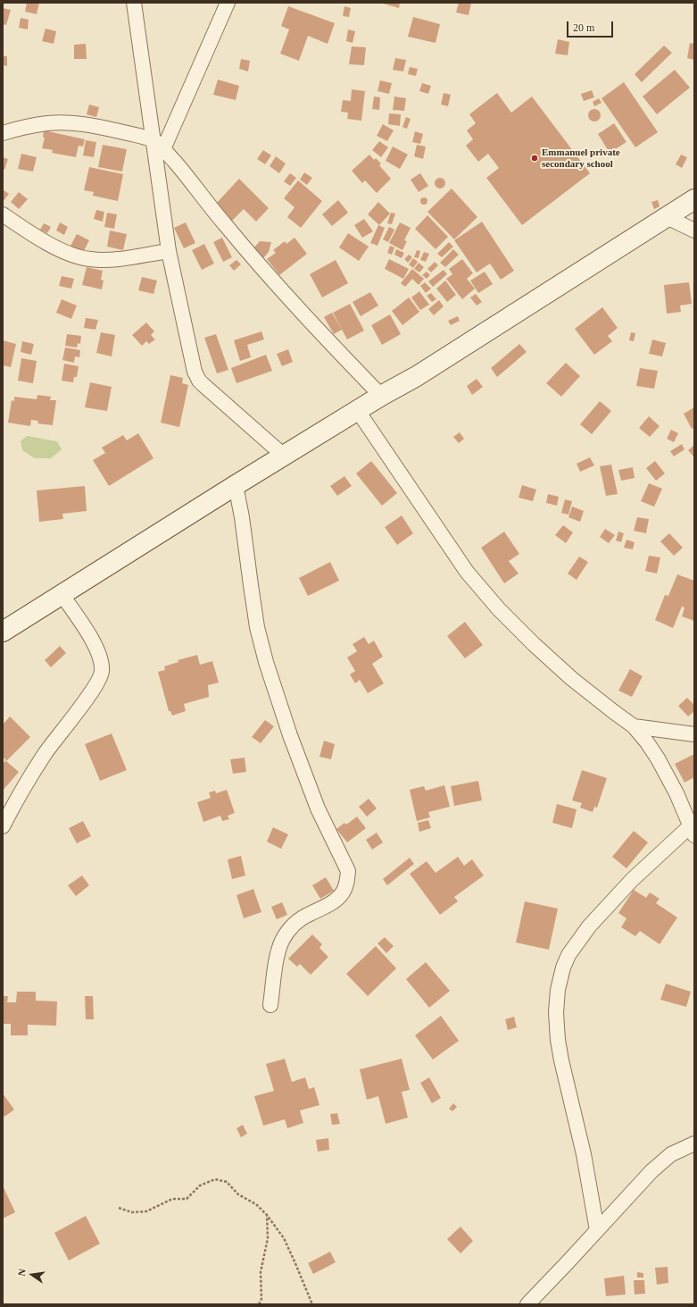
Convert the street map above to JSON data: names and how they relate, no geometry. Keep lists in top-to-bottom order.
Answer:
{
  "places": ["Emmanuel private secondary school"],
  "scale_bar": "20 m",
  "north": "left"
}
